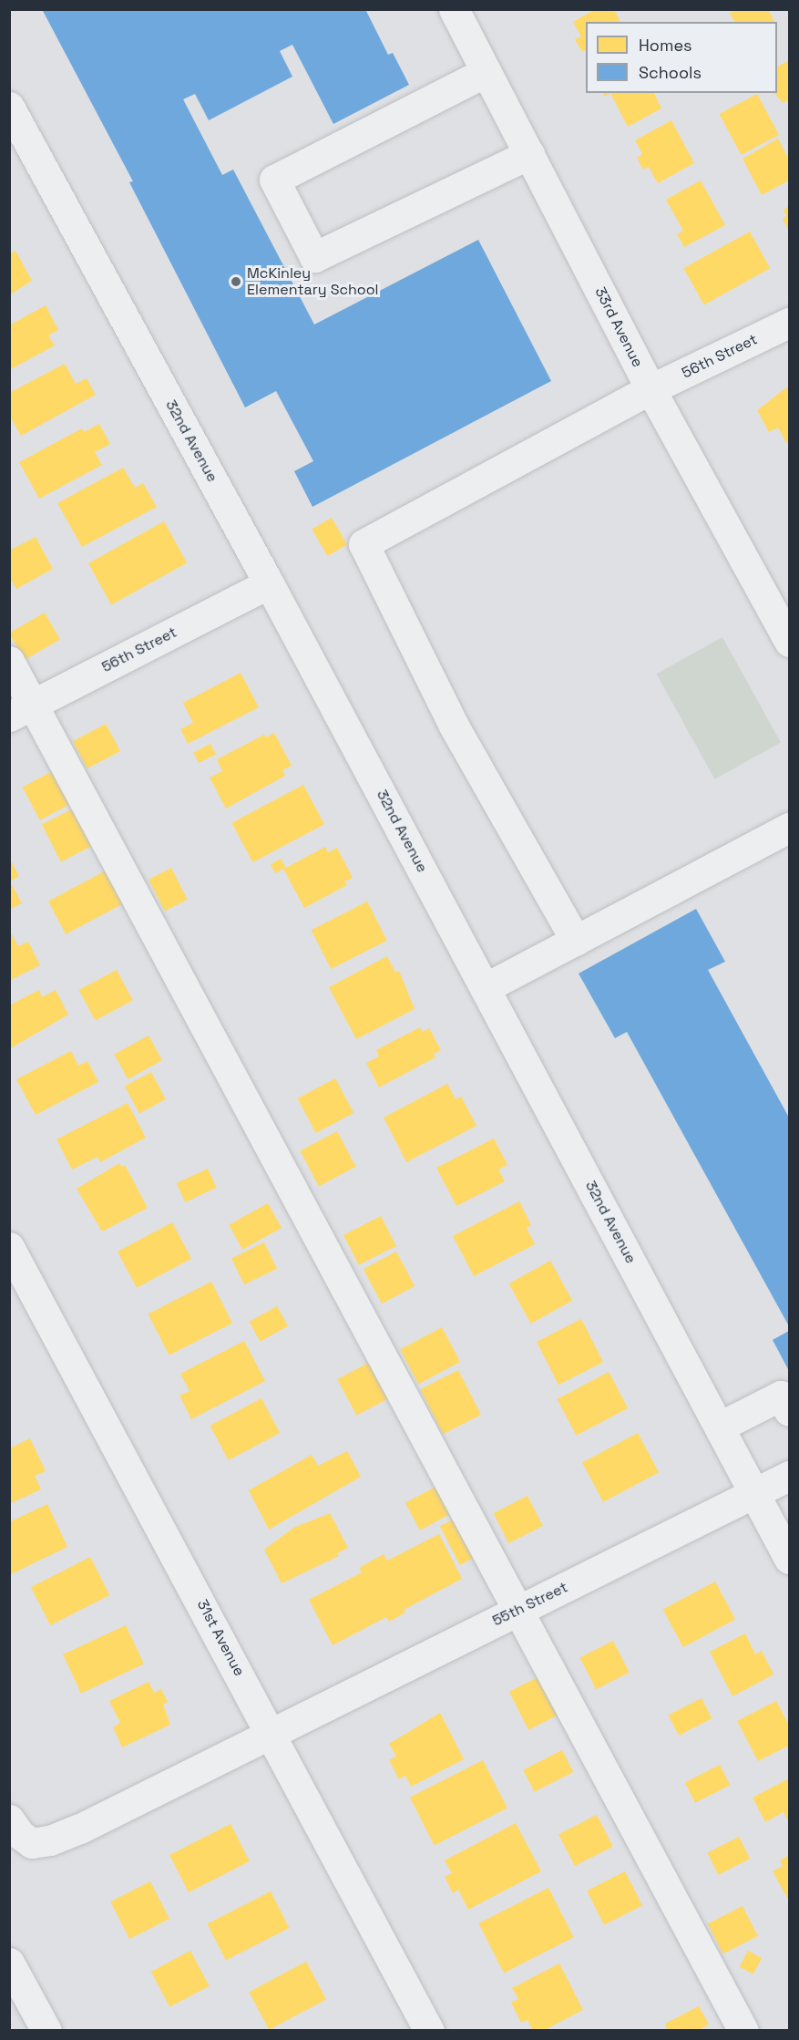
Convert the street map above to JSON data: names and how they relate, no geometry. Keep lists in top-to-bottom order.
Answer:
{
  "streets": {
    "street": [
      "33rd Avenue",
      "56th Street",
      "32nd Avenue",
      "55th Street",
      "31st Avenue"
    ]
  },
  "crossings": [
    ["33rd Avenue", "56th Street"],
    ["56th Street", "32nd Avenue"],
    ["32nd Avenue", "55th Street"],
    ["55th Street", "31st Avenue"]
  ],
  "places": ["McKinley Elementary School"],
  "legend": ["Homes", "Schools"]
}
